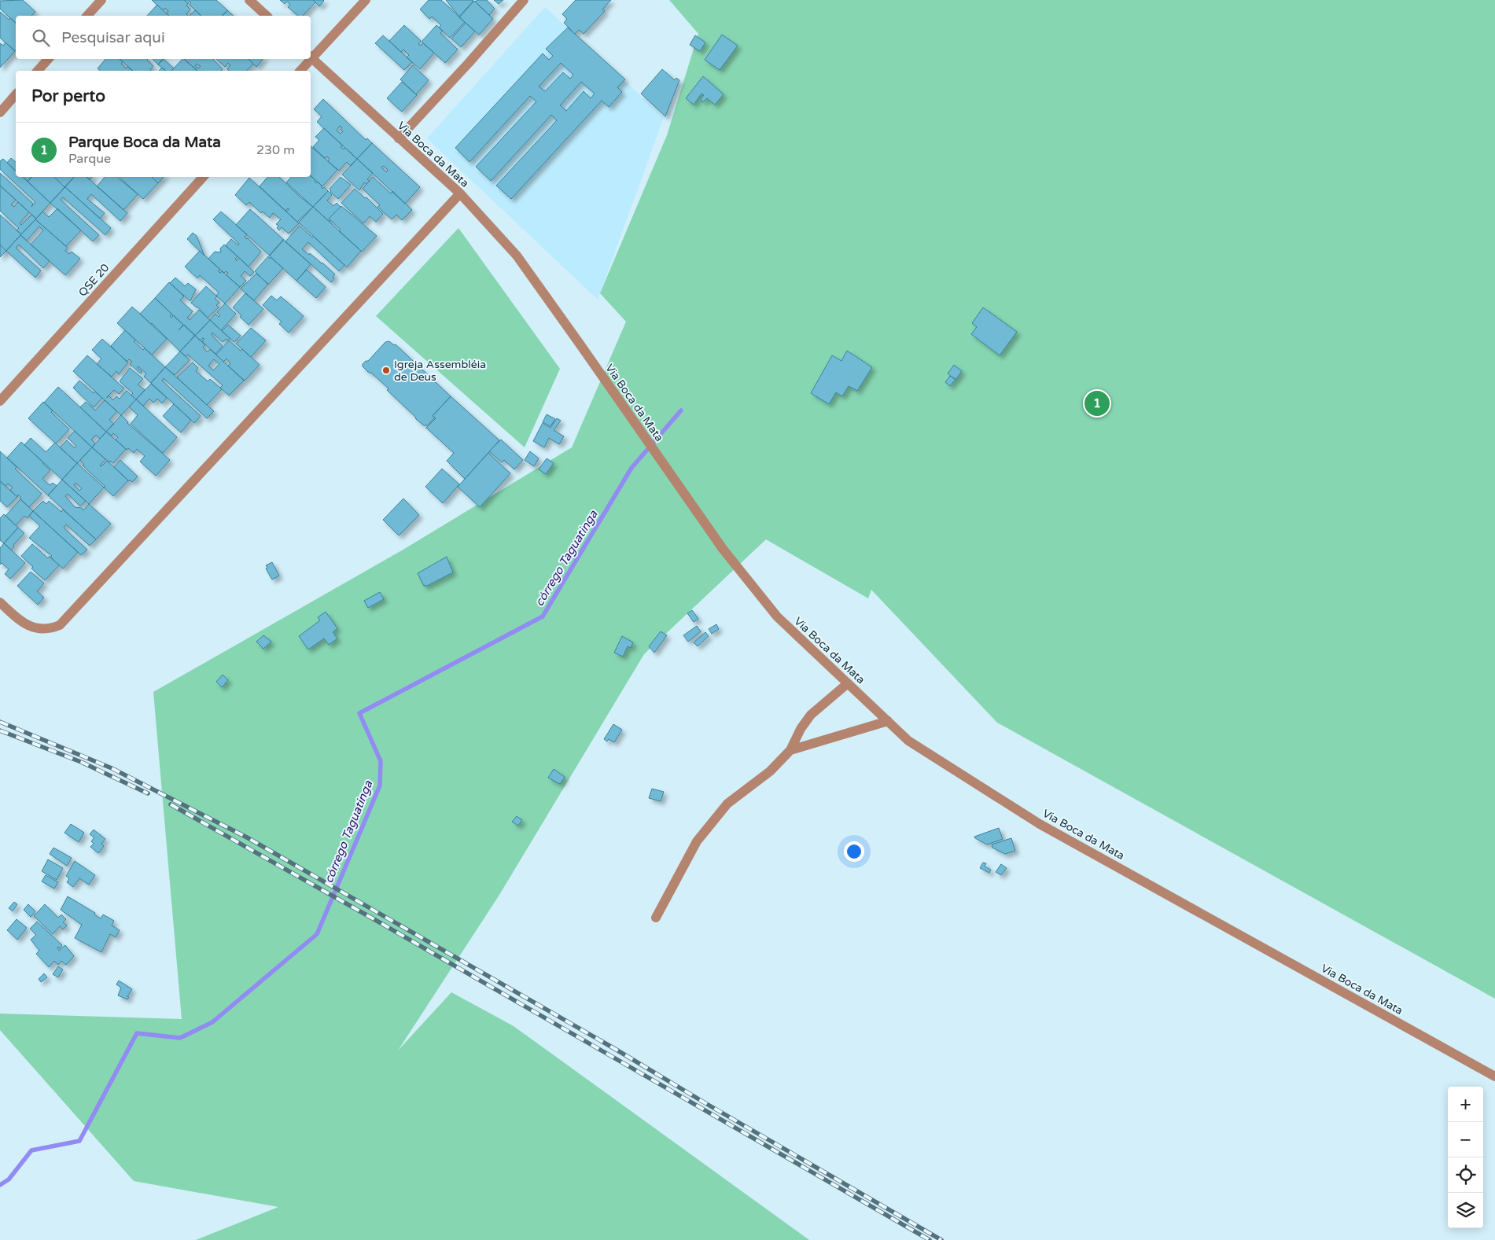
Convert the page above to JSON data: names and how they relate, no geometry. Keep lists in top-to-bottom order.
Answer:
{
  "streets": {
    "street": ["Via Boca da Mata", "QSE 20"]
  },
  "water": ["córrego Taguatinga"],
  "places": ["Igreja Assembléia de Deus"],
  "page": {
    "search": "Pesquisar aqui",
    "heading": "Por perto",
    "list": [
      {
        "mark": "1",
        "name": "Parque Boca da Mata",
        "note": "Parque",
        "value": "230 m"
      }
    ],
    "pins": "1",
    "map_buttons": ["+", "−"]
  }
}
